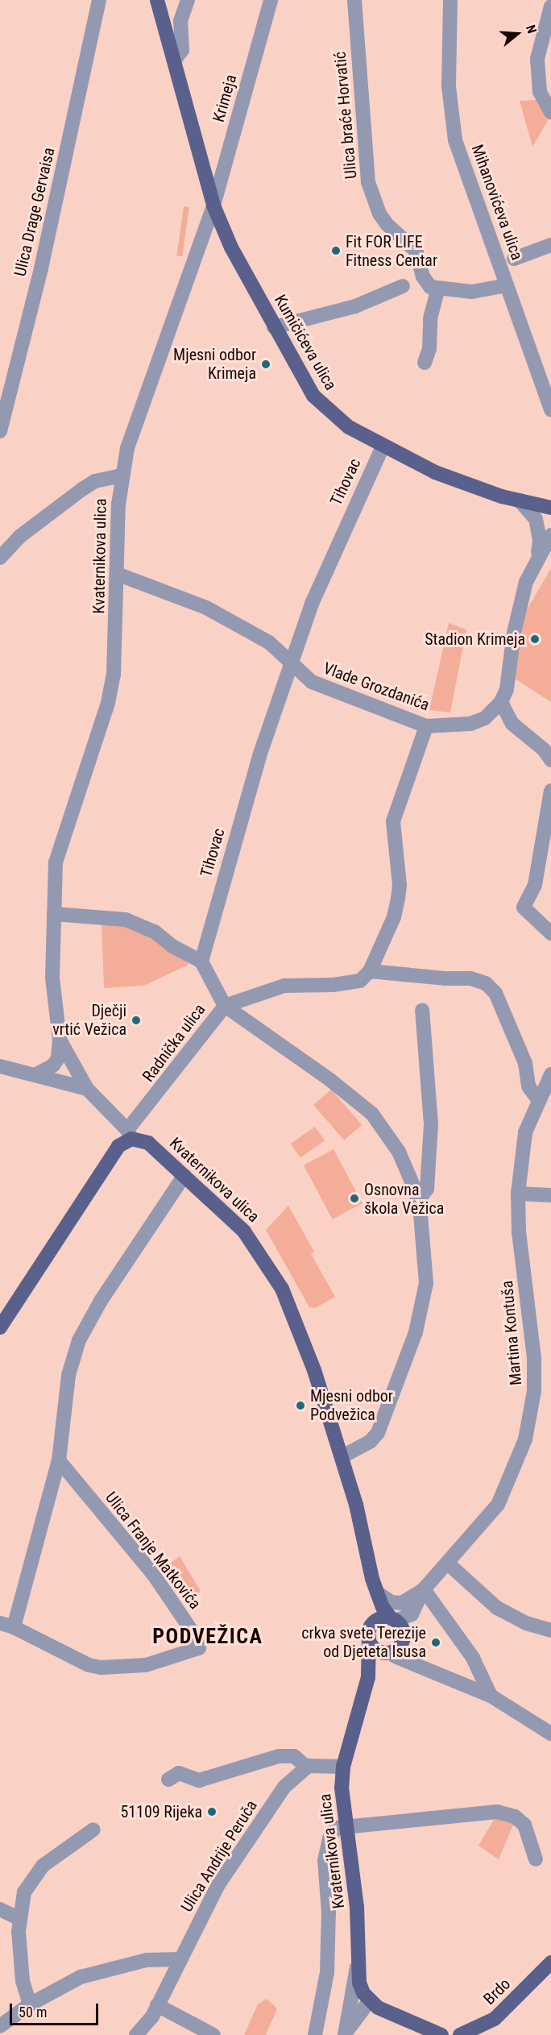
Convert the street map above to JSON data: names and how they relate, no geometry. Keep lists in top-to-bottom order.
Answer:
{
  "streets": {
    "main road": [
      "Kumičićeva ulica",
      "Kvaternikova ulica",
      "Radnička ulica",
      "Brdo"
    ],
    "street": [
      "Krimeja",
      "Ulica braće Horvatić",
      "Mihanovićeva ulica",
      "Ulica Drage Gervaisa",
      "Tihovac",
      "Vlade Grozdanića",
      "Martina Kontuša",
      "Ulica Franje Matkovića",
      "Ulica Andrije Peruča"
    ]
  },
  "crossings": [
    ["Krimeja", "Kumičićeva ulica"],
    ["Krimeja", "Kvaternikova ulica"],
    ["Kumičićeva ulica", "Tihovac"],
    ["Kumičićeva ulica", "Kvaternikova ulica"],
    ["Tihovac", "Vlade Grozdanića"],
    ["Kvaternikova ulica", "Vlade Grozdanića"],
    ["Kvaternikova ulica", "Radnička ulica"],
    ["Kvaternikova ulica", "Martina Kontuša"],
    ["Kvaternikova ulica", "Ulica Franje Matkovića"]
  ],
  "districts": ["PODVEŽICA"],
  "places": [
    "Fit FOR LIFE Fitness Centar",
    "Mjesni odbor Krimeja",
    "Stadion Krimeja",
    "Dječji vrtić Vežica",
    "Osnovna škola Vežica",
    "Mjesni odbor Podvežica",
    "crkva svete Terezije od Djeteta Isusa",
    "51109 Rijeka"
  ],
  "scale_bar": "50 m",
  "north": "right"
}
